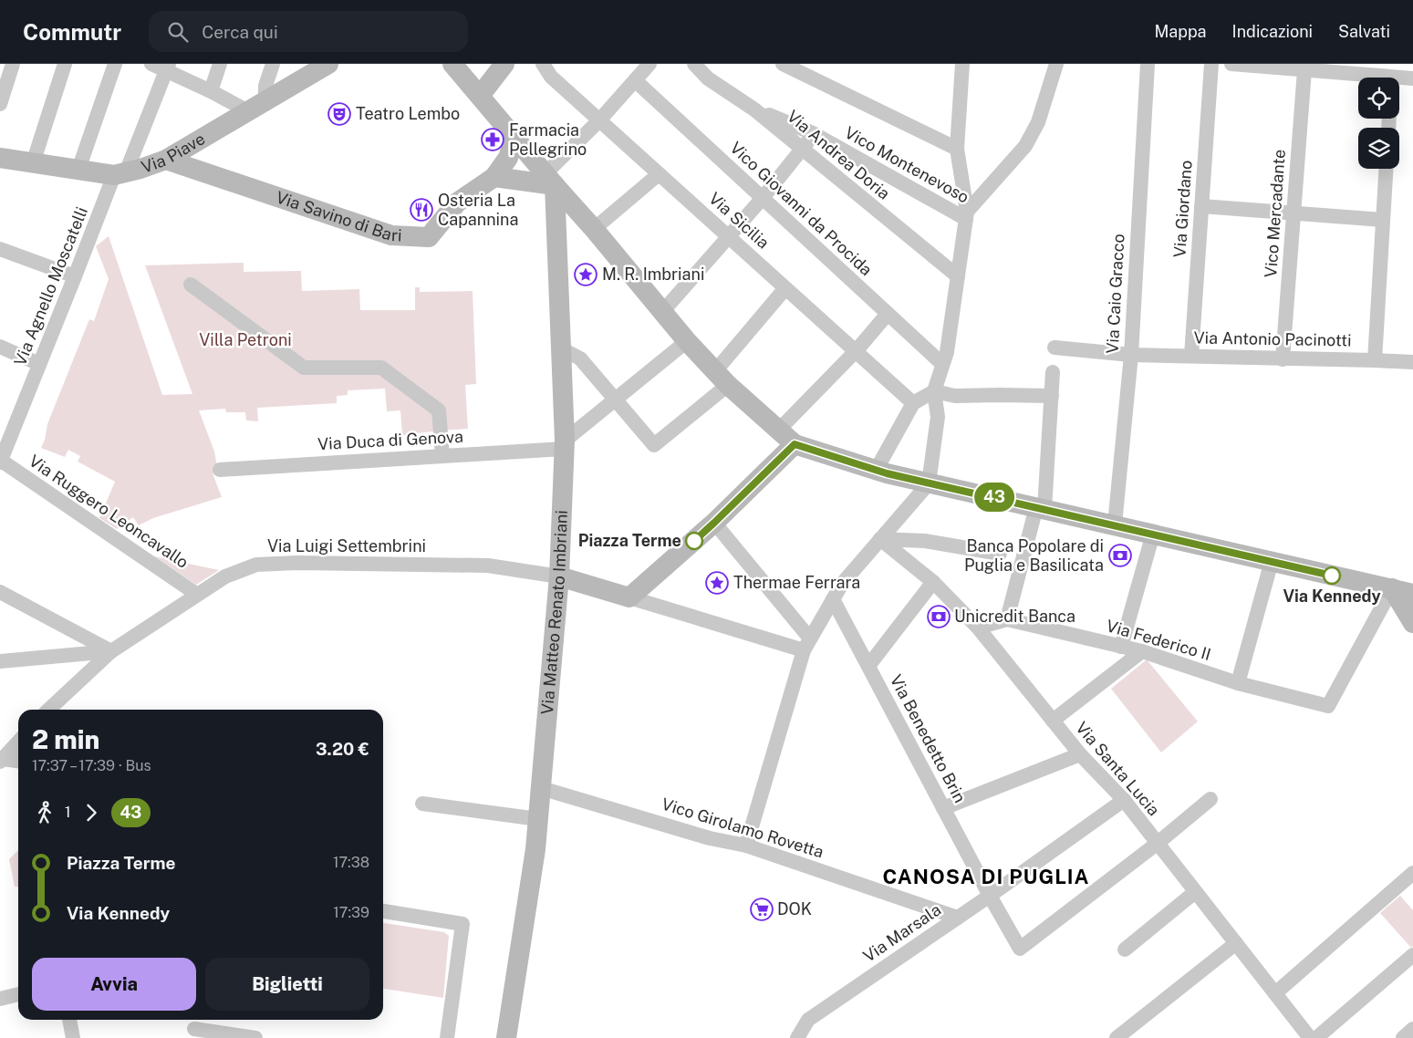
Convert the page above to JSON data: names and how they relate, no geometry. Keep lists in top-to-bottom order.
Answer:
{
  "streets": {
    "street": [
      "Via Piave",
      "Via Andrea Doria",
      "Vico Montenevoso",
      "Vico Giovanni da Procida",
      "Via Giordano",
      "Vico Mercadante",
      "Via Savino di Bari",
      "Via Sicilia",
      "Via Agnello Moscatelli",
      "Via Caio Gracco",
      "Via Antonio Pacinotti",
      "Via Duca di Genova",
      "Via Ruggero Leoncavallo",
      "Via Luigi Settembrini",
      "Via Matteo Renato Imbriani",
      "Via Federico II",
      "Via Benedetto Brin",
      "Via Santa Lucia",
      "Vico Girolamo Rovetta",
      "Via Marsala"
    ]
  },
  "crossings": [
    ["Via Piave", "Via Savino di Bari"],
    ["Via Piave", "Via Agnello Moscatelli"],
    ["Via Andrea Doria", "Vico Montenevoso"],
    ["Via Giordano", "Via Antonio Pacinotti"],
    ["Vico Mercadante", "Via Antonio Pacinotti"],
    ["Via Agnello Moscatelli", "Via Ruggero Leoncavallo"],
    ["Via Caio Gracco", "Via Antonio Pacinotti"],
    ["Via Duca di Genova", "Via Matteo Renato Imbriani"],
    ["Via Ruggero Leoncavallo", "Via Luigi Settembrini"],
    ["Via Luigi Settembrini", "Via Matteo Renato Imbriani"],
    ["Via Matteo Renato Imbriani", "Vico Girolamo Rovetta"],
    ["Via Federico II", "Via Santa Lucia"],
    ["Via Benedetto Brin", "Via Santa Lucia"],
    ["Via Benedetto Brin", "Via Marsala"],
    ["Via Santa Lucia", "Via Marsala"],
    ["Vico Girolamo Rovetta", "Via Marsala"]
  ],
  "districts": ["CANOSA DI PUGLIA"],
  "parks": ["Villa Petroni"],
  "places": {
    "theatre": ["Teatro Lembo"],
    "pharmacy": ["Farmacia Pellegrino"],
    "restaurant": ["Osteria La Capannina"],
    "place": ["M. R. Imbriani", "Thermae Ferrara"],
    "other": ["Piazza Terme", "Via Kennedy"],
    "bank": ["Banca Popolare di Puglia e Basilicata", "Unicredit Banca"],
    "supermarket": ["DOK"]
  },
  "lines": ["bus line 43"],
  "page": {
    "header": "Commutr",
    "search": "Cerca qui",
    "nav": ["Mappa", "Indicazioni", "Salvati"],
    "on_map": "43",
    "heading": ["2 min", "17:37 – 17:39 · Bus", "3.20 €"],
    "legs": ["1", "43"],
    "list": [
      {
        "name": "Piazza Terme",
        "value": "17:38"
      },
      {
        "name": "Via Kennedy",
        "value": "17:39"
      }
    ],
    "buttons": ["Avvia", "Biglietti"]
  }
}
